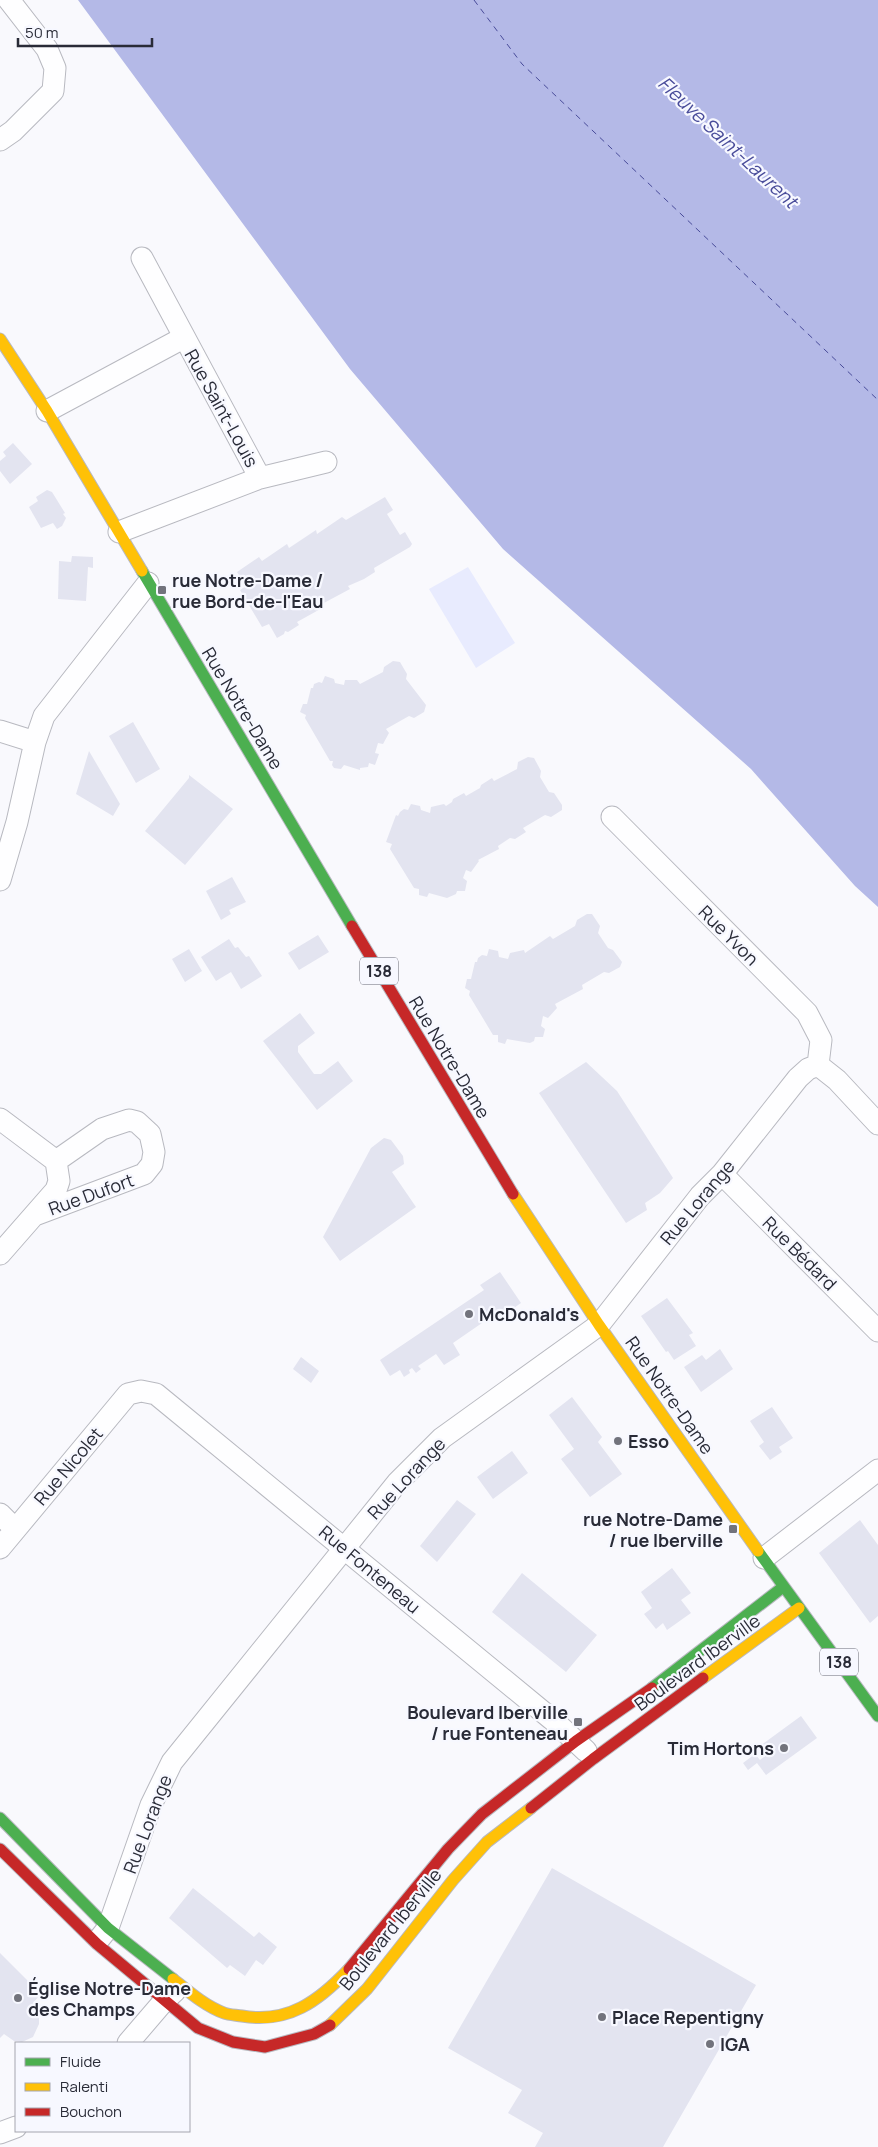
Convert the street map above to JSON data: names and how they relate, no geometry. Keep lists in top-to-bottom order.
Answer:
{
  "streets": {
    "street": [
      "Rue Saint-Louis",
      "Rue Notre-Dame",
      "Rue Yvon",
      "138",
      "Rue Dufort",
      "Rue Lorange",
      "Rue Bédard",
      "Rue Nicolet",
      "Rue Fonteneau",
      "Boulevard Iberville"
    ]
  },
  "crossings": [
    ["Rue Saint-Louis", "Rue Notre-Dame"],
    ["Rue Notre-Dame", "Rue Lorange"],
    ["Rue Notre-Dame", "Boulevard Iberville"],
    ["Rue Yvon", "Rue Lorange"],
    ["Rue Lorange", "Rue Bédard"],
    ["Rue Lorange", "Rue Fonteneau"],
    ["Rue Lorange", "Boulevard Iberville"],
    ["Rue Nicolet", "Rue Fonteneau"],
    ["Rue Fonteneau", "Boulevard Iberville"]
  ],
  "water": ["Fleuve Saint-Laurent"],
  "places": {
    "transit": ["rue Notre-Dame / rue Bord-de-l'Eau", "rue Notre-Dame / rue Iberville", "Boulevard Iberville / rue Fonteneau"],
    "other": [
      "McDonald's",
      "Esso",
      "Tim Hortons",
      "Église Notre-Dame des Champs",
      "Place Repentigny",
      "IGA"
    ]
  },
  "legend": ["Fluide", "Ralenti", "Bouchon"],
  "scale_bar": "50 m"
}
